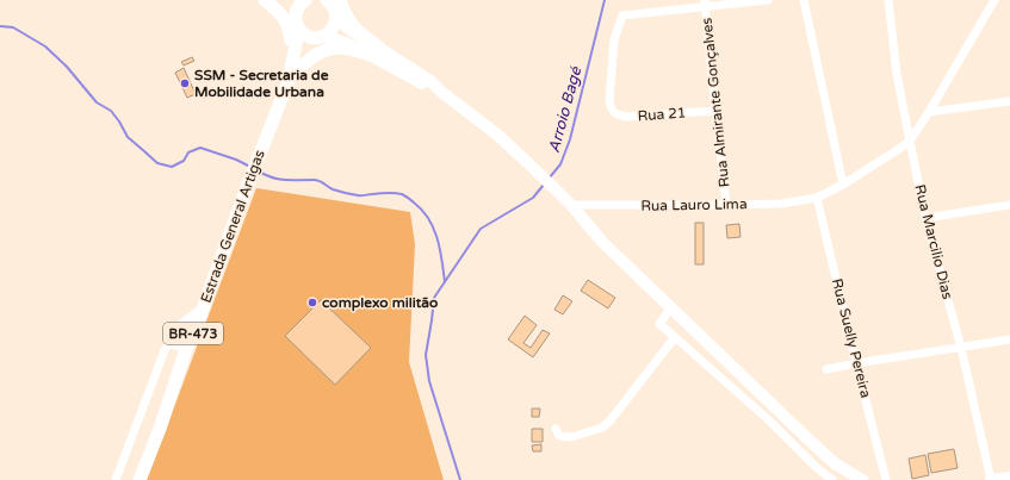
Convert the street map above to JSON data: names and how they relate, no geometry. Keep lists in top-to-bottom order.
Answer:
{
  "streets": {
    "main road": ["Estrada General Artigas", "BR-473"],
    "street": [
      "Rua Almirante Gonçalves",
      "Rua 21",
      "Rua Lauro Lima",
      "Rua Marcilio Dias",
      "Rua Suelly Pereira"
    ]
  },
  "crossings": [
    ["Rua Almirante Gonçalves", "Rua 21"],
    ["Rua Almirante Gonçalves", "Rua Lauro Lima"],
    ["Rua Lauro Lima", "Rua Marcilio Dias"],
    ["Rua Lauro Lima", "Rua Suelly Pereira"]
  ],
  "water": ["Arroio Bagé"],
  "places": ["SSM - Secretaria de Mobilidade Urbana", "complexo militão"]
}
